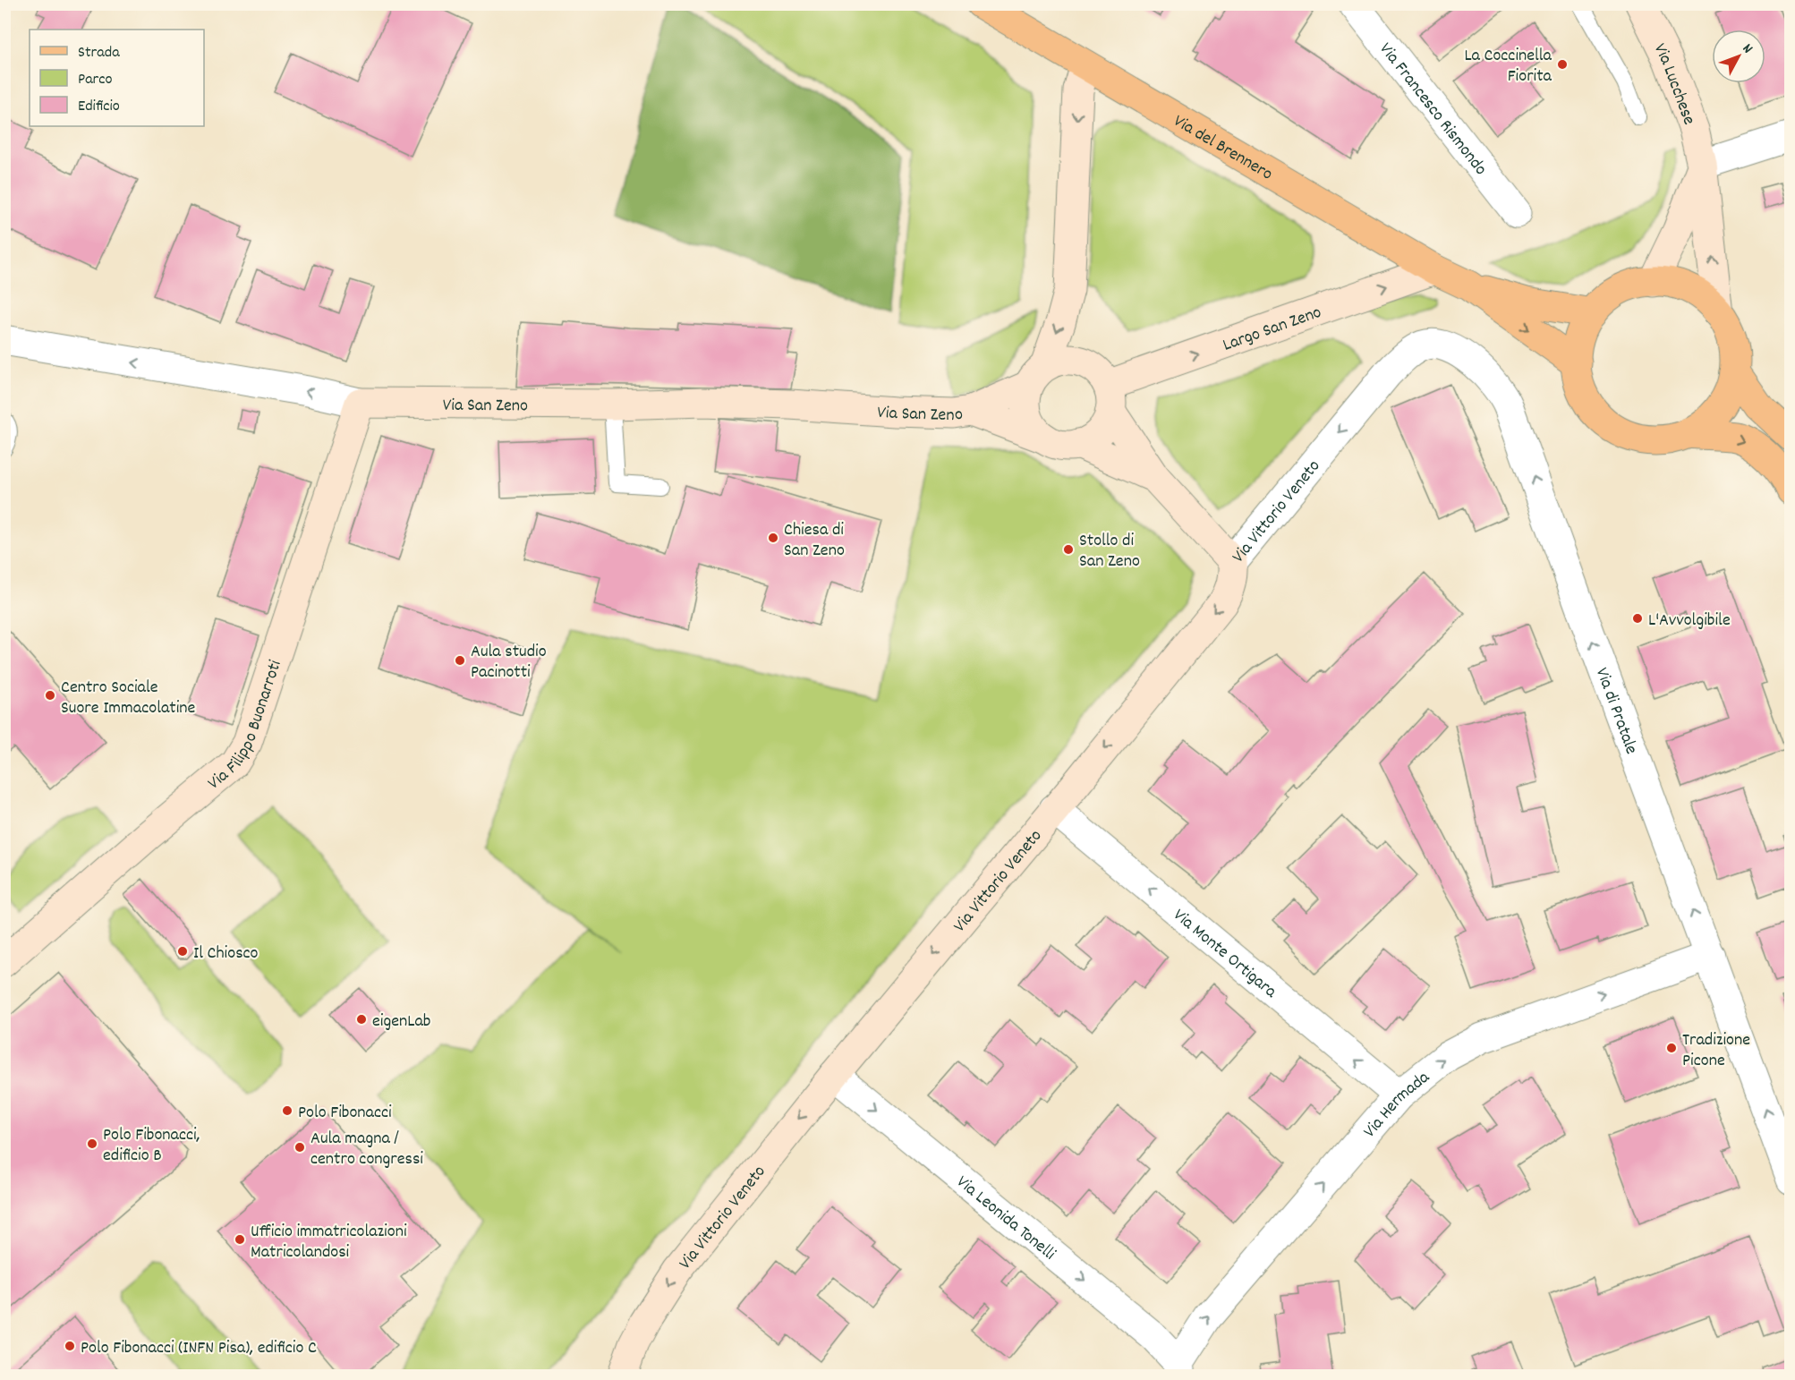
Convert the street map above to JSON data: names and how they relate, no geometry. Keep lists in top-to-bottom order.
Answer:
{
  "streets": {
    "main road": ["Via del Brennero"],
    "street": [
      "Via Lucchese",
      "Via Francesco Rismondo",
      "Largo San Zeno",
      "Via San Zeno",
      "Via Vittorio Veneto",
      "Via di Pratale",
      "Via Filippo Buonarroti",
      "Via Monte Ortigara",
      "Via Hermada",
      "Via Leonida Tonelli"
    ]
  },
  "crossings": [
    ["Via Lucchese", "Via del Brennero"],
    ["Via del Brennero", "Largo San Zeno"],
    ["Largo San Zeno", "Via San Zeno"],
    ["Via San Zeno", "Via Filippo Buonarroti"],
    ["Via Vittorio Veneto", "Via di Pratale"],
    ["Via Vittorio Veneto", "Via Monte Ortigara"],
    ["Via Vittorio Veneto", "Via Leonida Tonelli"],
    ["Via di Pratale", "Via Hermada"],
    ["Via Monte Ortigara", "Via Hermada"],
    ["Via Hermada", "Via Leonida Tonelli"]
  ],
  "one_way": [
    "Via Lucchese",
    "Largo San Zeno",
    "Via Vittorio Veneto",
    "Via di Pratale",
    "Via Monte Ortigara",
    "Via Hermada",
    "Via Leonida Tonelli"
  ],
  "places": [
    "La Coccinella Fiorita",
    "Chiesa di San Zeno",
    "Stollo di San Zeno",
    "L'Avvolgibile",
    "Aula studio Pacinotti",
    "Centro Sociale Suore Immacolatine",
    "Il Chiosco",
    "eigenLab",
    "Tradizione Picone",
    "Polo Fibonacci",
    "Polo Fibonacci, edificio B",
    "Aula magna / centro congressi",
    "Ufficio immatricolazioni Matricolandosi",
    "Polo Fibonacci (INFN Pisa), edificio C"
  ],
  "legend": ["Strada", "Parco", "Edificio"],
  "north": "top right"
}
